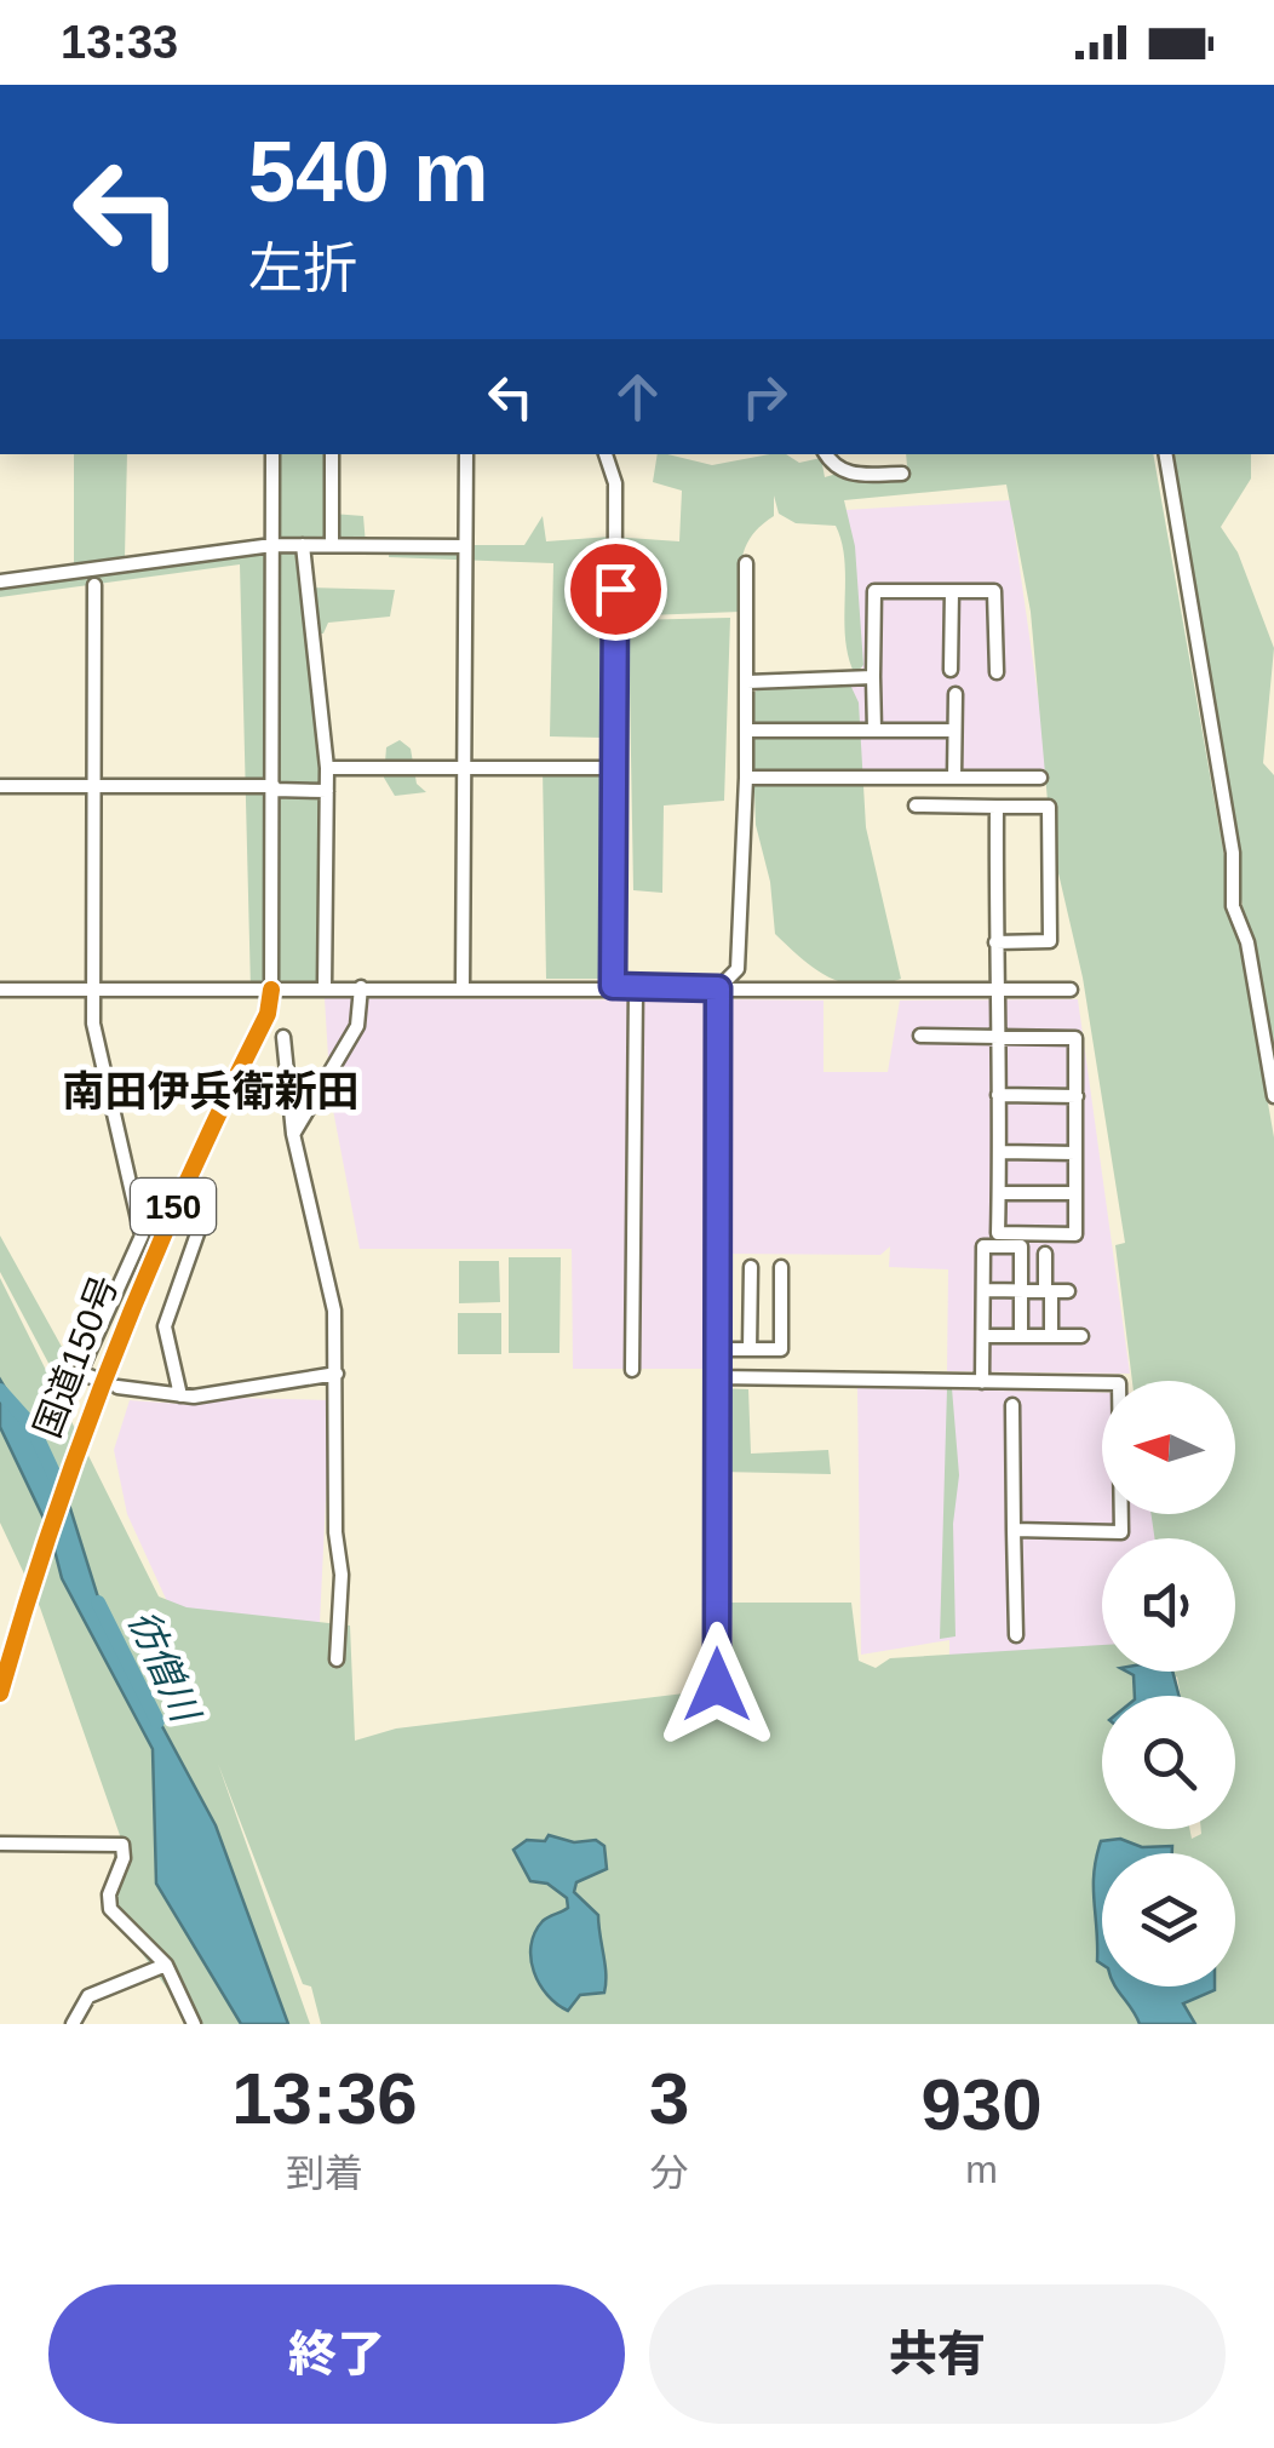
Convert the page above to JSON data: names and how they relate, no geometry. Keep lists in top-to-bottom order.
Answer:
{
  "streets": {
    "highway": ["150", "国道150号"]
  },
  "districts": ["南田伊兵衛新田"],
  "water": ["彷僧川"],
  "north": "left",
  "page": {
    "status": "13:33",
    "turn": ["540 m", "左折"],
    "eta": [
      "13:36",
      "到着",
      "3",
      "分",
      "930",
      "m"
    ],
    "buttons": ["終了", "共有"]
  }
}
